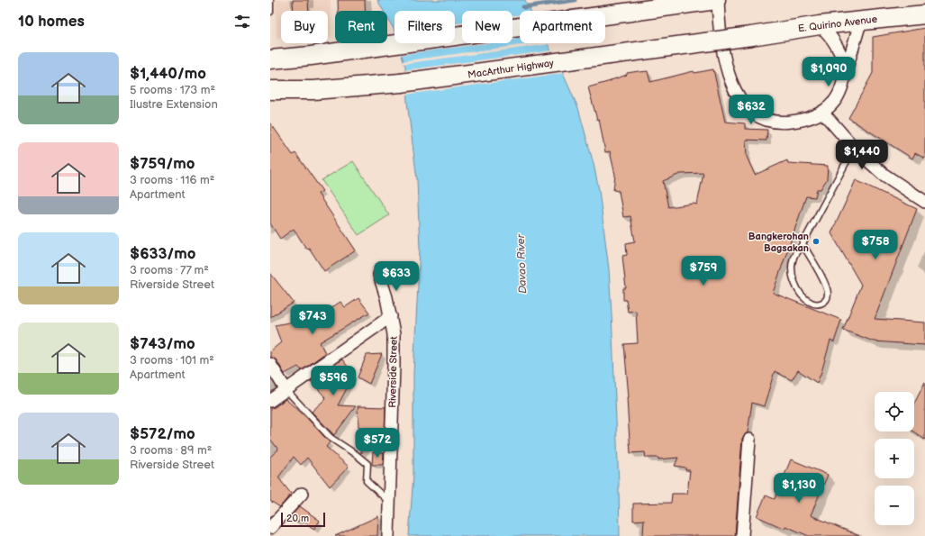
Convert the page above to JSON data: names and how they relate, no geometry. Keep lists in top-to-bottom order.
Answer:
{
  "streets": {
    "main road": ["E. Quirino Avenue", "MacArthur Highway"],
    "street": ["Riverside Street"]
  },
  "crossings": [
    ["E. Quirino Avenue", "MacArthur Highway"]
  ],
  "water": ["Davao River"],
  "places": ["Bangkerohan Bagsakan"],
  "scale_bar": "20 m",
  "page": {
    "heading": "10 homes",
    "chip": [
      "Buy",
      "Rent",
      "Filters",
      "New",
      "Apartment"
    ],
    "list": [
      {
        "name": "$1,440/mo",
        "note": "5 rooms · 173 m² · Ilustre Extension"
      },
      {
        "name": "$759/mo",
        "note": "3 rooms · 116 m² · Apartment"
      },
      {
        "name": "$633/mo",
        "note": "3 rooms · 77 m² · Riverside Street"
      },
      {
        "name": "$743/mo",
        "note": "3 rooms · 101 m² · Apartment"
      },
      {
        "name": "$572/mo",
        "note": "3 rooms · 89 m² · Riverside Street"
      }
    ],
    "price": [
      "$1,090",
      "$632",
      "$1,440",
      "$758",
      "$759",
      "$633",
      "$743",
      "$596",
      "$572",
      "$1,130"
    ],
    "map_buttons": ["+", "−"],
    "scale": "20 m"
  }
}
